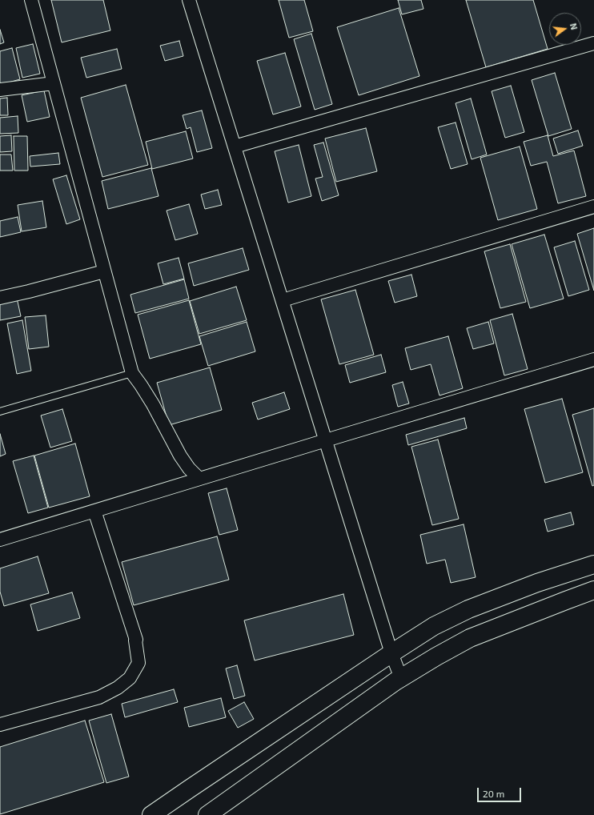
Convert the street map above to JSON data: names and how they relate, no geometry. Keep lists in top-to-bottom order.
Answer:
{
  "scale_bar": "20 m",
  "north": "right"
}
